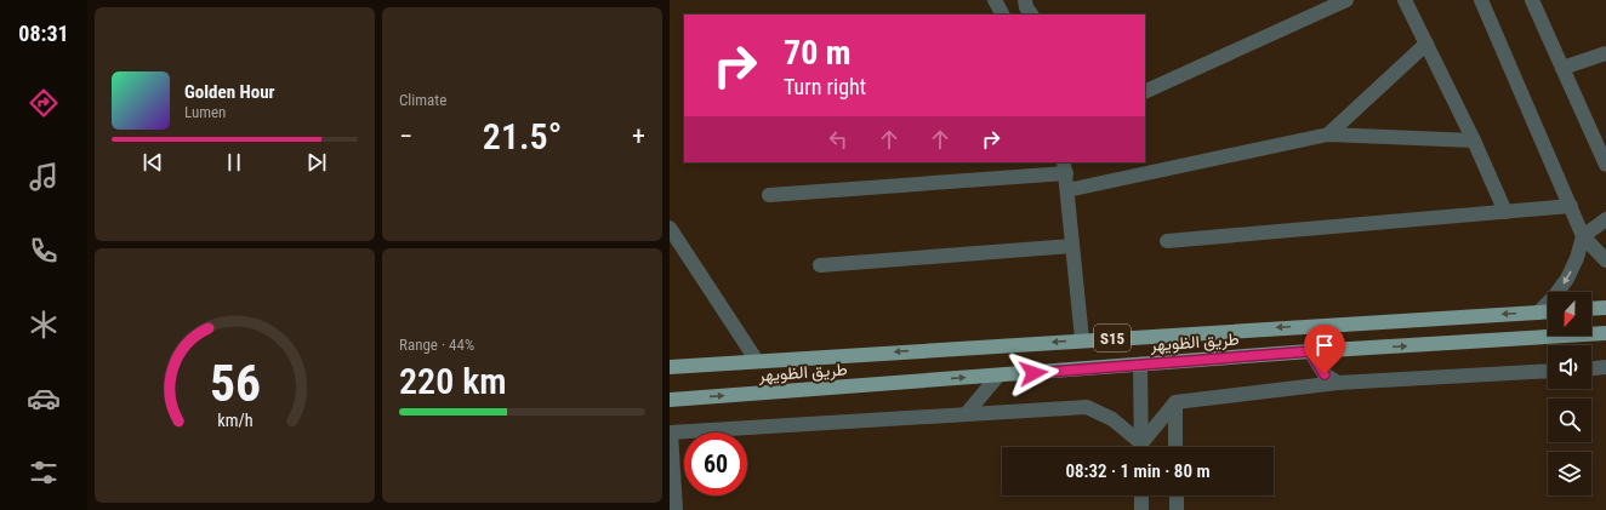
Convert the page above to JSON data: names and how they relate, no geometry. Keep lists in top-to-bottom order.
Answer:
{
  "streets": {
    "main road": ["S15", "طريق الظويهر"]
  },
  "north": "bottom",
  "page": {
    "tabs": "08:31",
    "tile": [
      "Climate",
      ["Range · 44%", "220 km"]
    ],
    "turn": ["70 m", "Turn right"],
    "song": ["Golden Hour", "Lumen"],
    "heat": ["−", "21.5°", "+"],
    "limit": "60",
    "trip": "08:32 · 1 min · 80 m",
    "gauge": ["56", "km/h"]
  }
}
